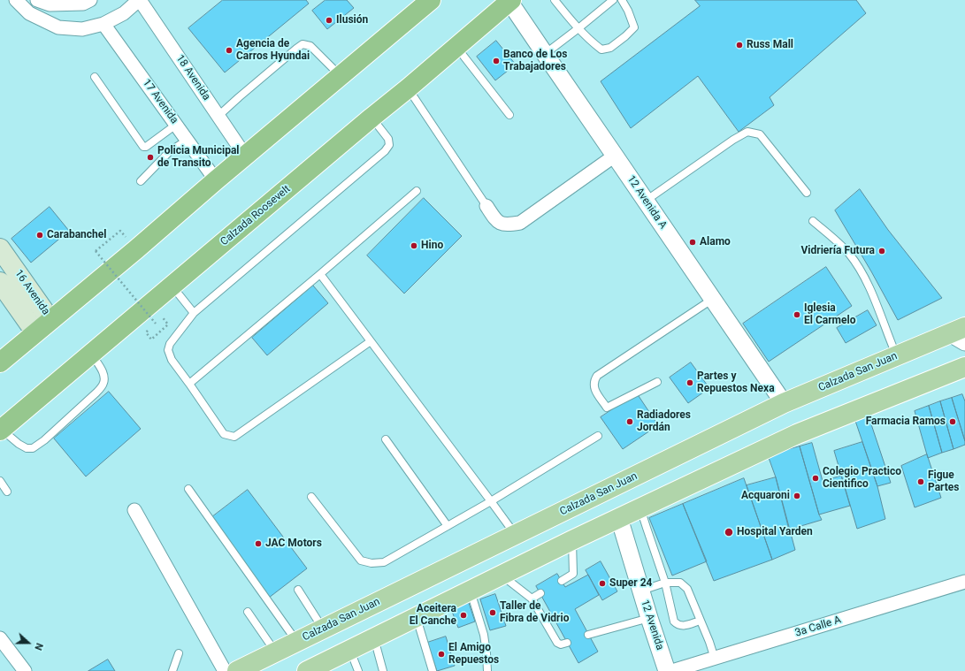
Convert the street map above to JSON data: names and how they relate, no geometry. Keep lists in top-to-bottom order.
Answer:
{
  "streets": {
    "highway": ["Calzada Roosevelt"],
    "main road": ["16 Avenida", "Calzada San Juan"],
    "street": [
      "18 Avenida",
      "17 Avenida",
      "12 Avenida A",
      "12 Avenida",
      "3a Calle A"
    ]
  },
  "crossings": [
    ["12 Avenida A", "Calzada Roosevelt"],
    ["12 Avenida A", "Calzada San Juan"]
  ],
  "places": [
    "Ilusión",
    "Russ Mall",
    "Agencia de Carros Hyundai",
    "Banco de Los Trabajadores",
    "Policia Municipal de Transito",
    "Carabanchel",
    "Alamo",
    "Hino",
    "Vidriería Futura",
    "Iglesia El Carmelo",
    "Partes y Repuestos Nexa",
    "Radiadores Jordán",
    "Farmacia Ramos",
    "Colegio Practico Cientifico",
    "Figue Partes",
    "Acquaroni",
    "Hospital Yarden",
    "JAC Motors",
    "Super 24",
    "Taller de Fibra de Vidrio",
    "Aceitera El Canche",
    "El Amigo Repuestos"
  ],
  "north": "right"
}
